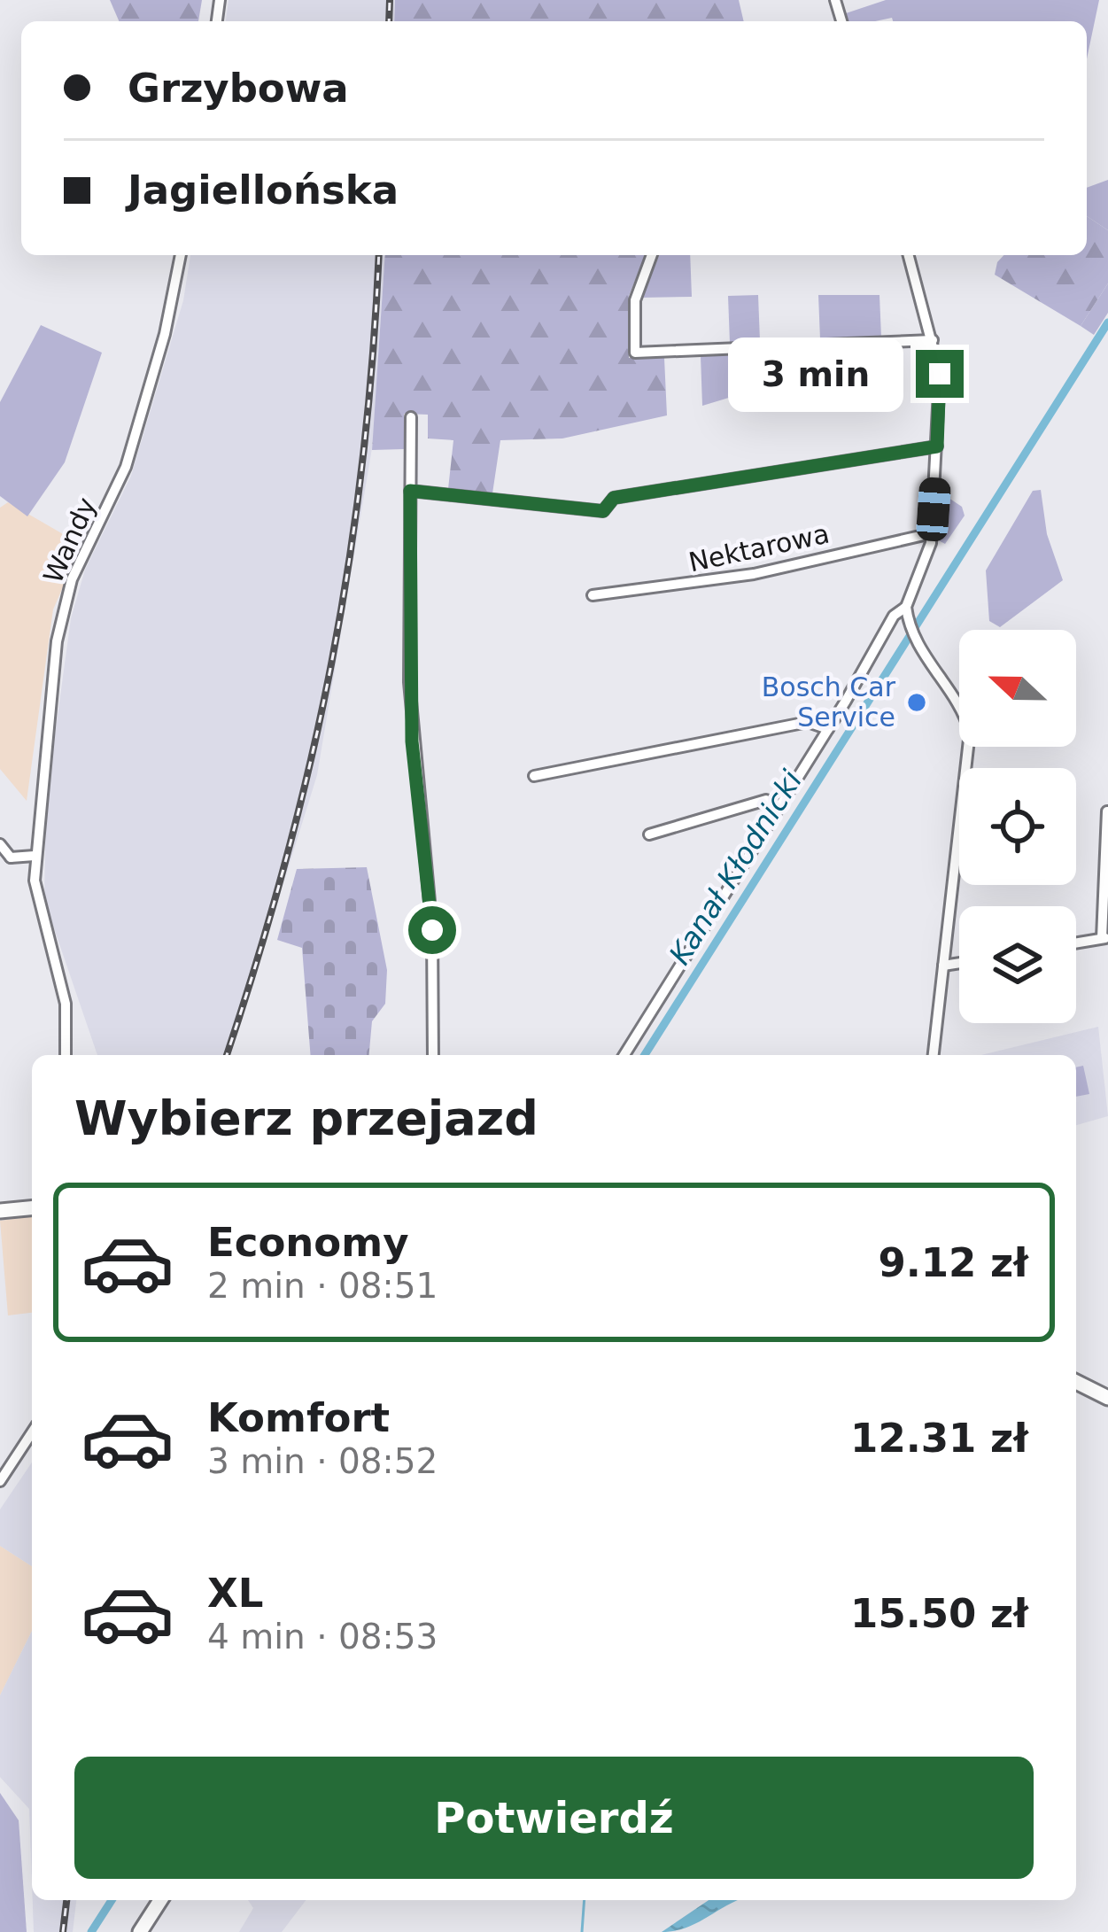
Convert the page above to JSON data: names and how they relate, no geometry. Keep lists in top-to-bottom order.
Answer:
{
  "streets": {
    "street": ["Wandy", "Nektarowa"]
  },
  "water": ["Kanał Kłodnicki"],
  "places": ["Bosch Car Service"],
  "north": "left",
  "page": {
    "banner": ["Grzybowa", "Jagiellońska"],
    "bubble": "3 min",
    "heading": "Wybierz przejazd",
    "list": [
      {
        "name": "Economy",
        "note": "2 min · 08:51",
        "value": "9.12 zł"
      },
      {
        "name": "Komfort",
        "note": "3 min · 08:52",
        "value": "12.31 zł"
      },
      {
        "name": "XL",
        "note": "4 min · 08:53",
        "value": "15.50 zł"
      }
    ],
    "buttons": "Potwierdź"
  }
}
